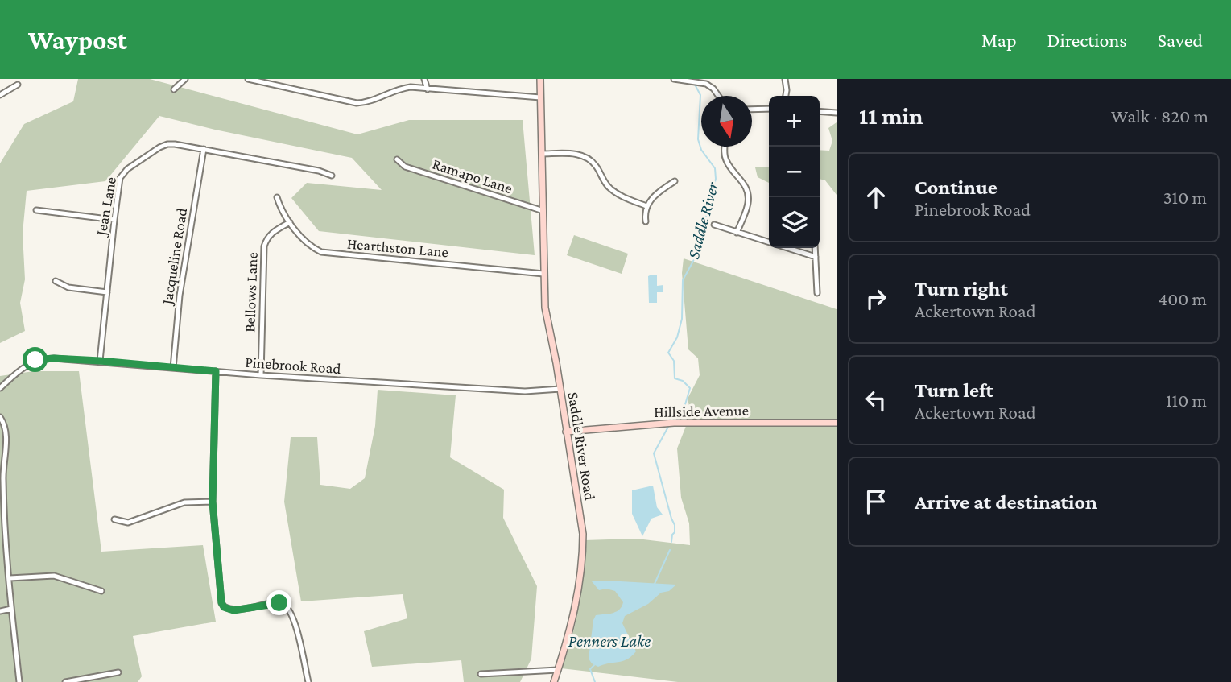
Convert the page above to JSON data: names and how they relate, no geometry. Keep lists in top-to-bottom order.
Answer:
{
  "streets": {
    "main road": ["Hillside Avenue", "Saddle River Road"],
    "street": [
      "Ramapo Lane",
      "Jean Lane",
      "Hearthston Lane",
      "Jacqueline Road",
      "Bellows Lane",
      "Pinebrook Road"
    ]
  },
  "crossings": [
    ["Ramapo Lane", "Saddle River Road"],
    ["Jean Lane", "Jacqueline Road"],
    ["Jean Lane", "Pinebrook Road"],
    ["Hearthston Lane", "Bellows Lane"],
    ["Hearthston Lane", "Saddle River Road"],
    ["Jacqueline Road", "Pinebrook Road"],
    ["Bellows Lane", "Pinebrook Road"],
    ["Pinebrook Road", "Saddle River Road"],
    ["Hillside Avenue", "Saddle River Road"]
  ],
  "water": ["Saddle River", "Penners Lake"],
  "north": "bottom",
  "page": {
    "header": "Waypost",
    "nav": ["Map", "Directions", "Saved"],
    "heading": ["11 min", "Walk · 820 m"],
    "map_buttons": ["+", "−"],
    "list": [
      ["Continue", "Pinebrook Road", "310 m"],
      ["Turn right", "Ackertown Road", "400 m"],
      ["Turn left", "Ackertown Road", "110 m"],
      "Arrive at destination"
    ]
  }
}
